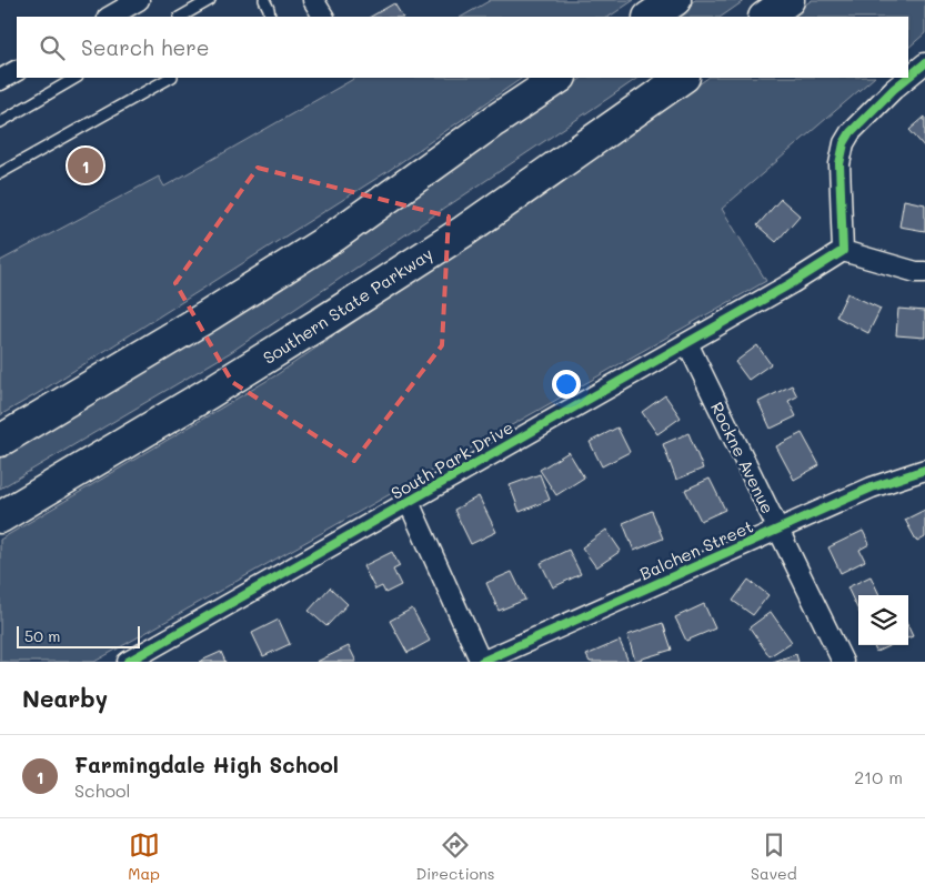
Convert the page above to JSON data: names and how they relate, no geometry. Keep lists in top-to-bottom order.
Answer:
{
  "streets": {
    "highway": ["Southern State Parkway"],
    "street": ["Rockne Avenue", "South Park Drive", "Balchen Street"]
  },
  "crossings": [
    ["Rockne Avenue", "South Park Drive"],
    ["Rockne Avenue", "Balchen Street"]
  ],
  "scale_bar": "50 m",
  "page": {
    "search": "Search here",
    "pins": "1",
    "scale": "50 m",
    "heading": "Nearby",
    "list": [
      {
        "mark": "1",
        "name": "Farmingdale High School",
        "note": "School",
        "value": "210 m"
      }
    ],
    "nav": ["Map", "Directions", "Saved"]
  }
}
